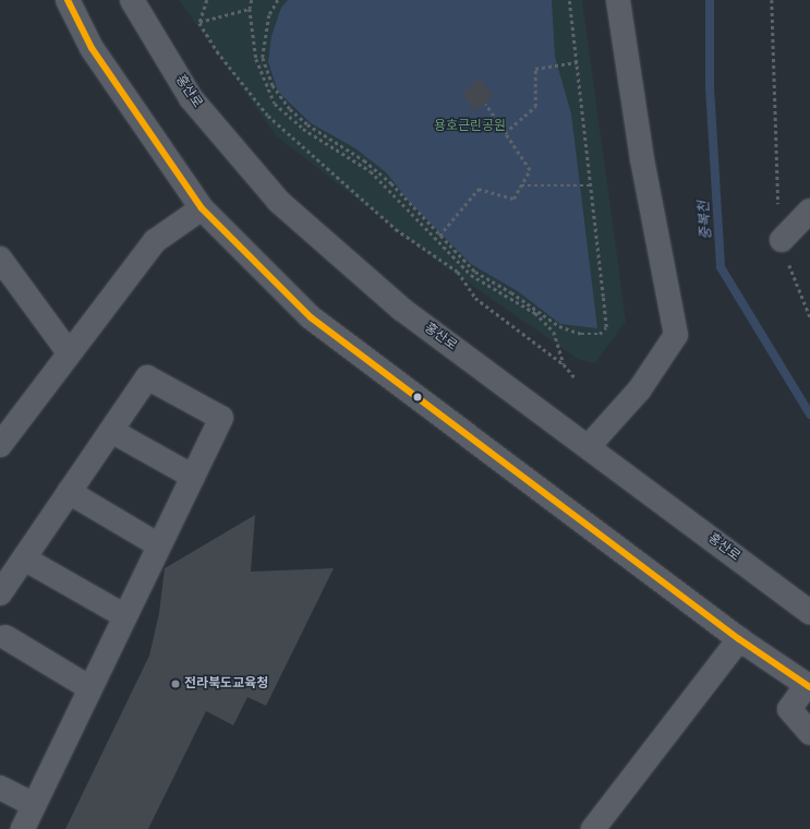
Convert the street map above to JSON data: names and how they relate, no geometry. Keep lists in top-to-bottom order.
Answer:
{
  "streets": {
    "street": ["홍산로"]
  },
  "water": ["중복천"],
  "parks": ["용호근린공원"],
  "places": ["전라북도교육청"]
}
